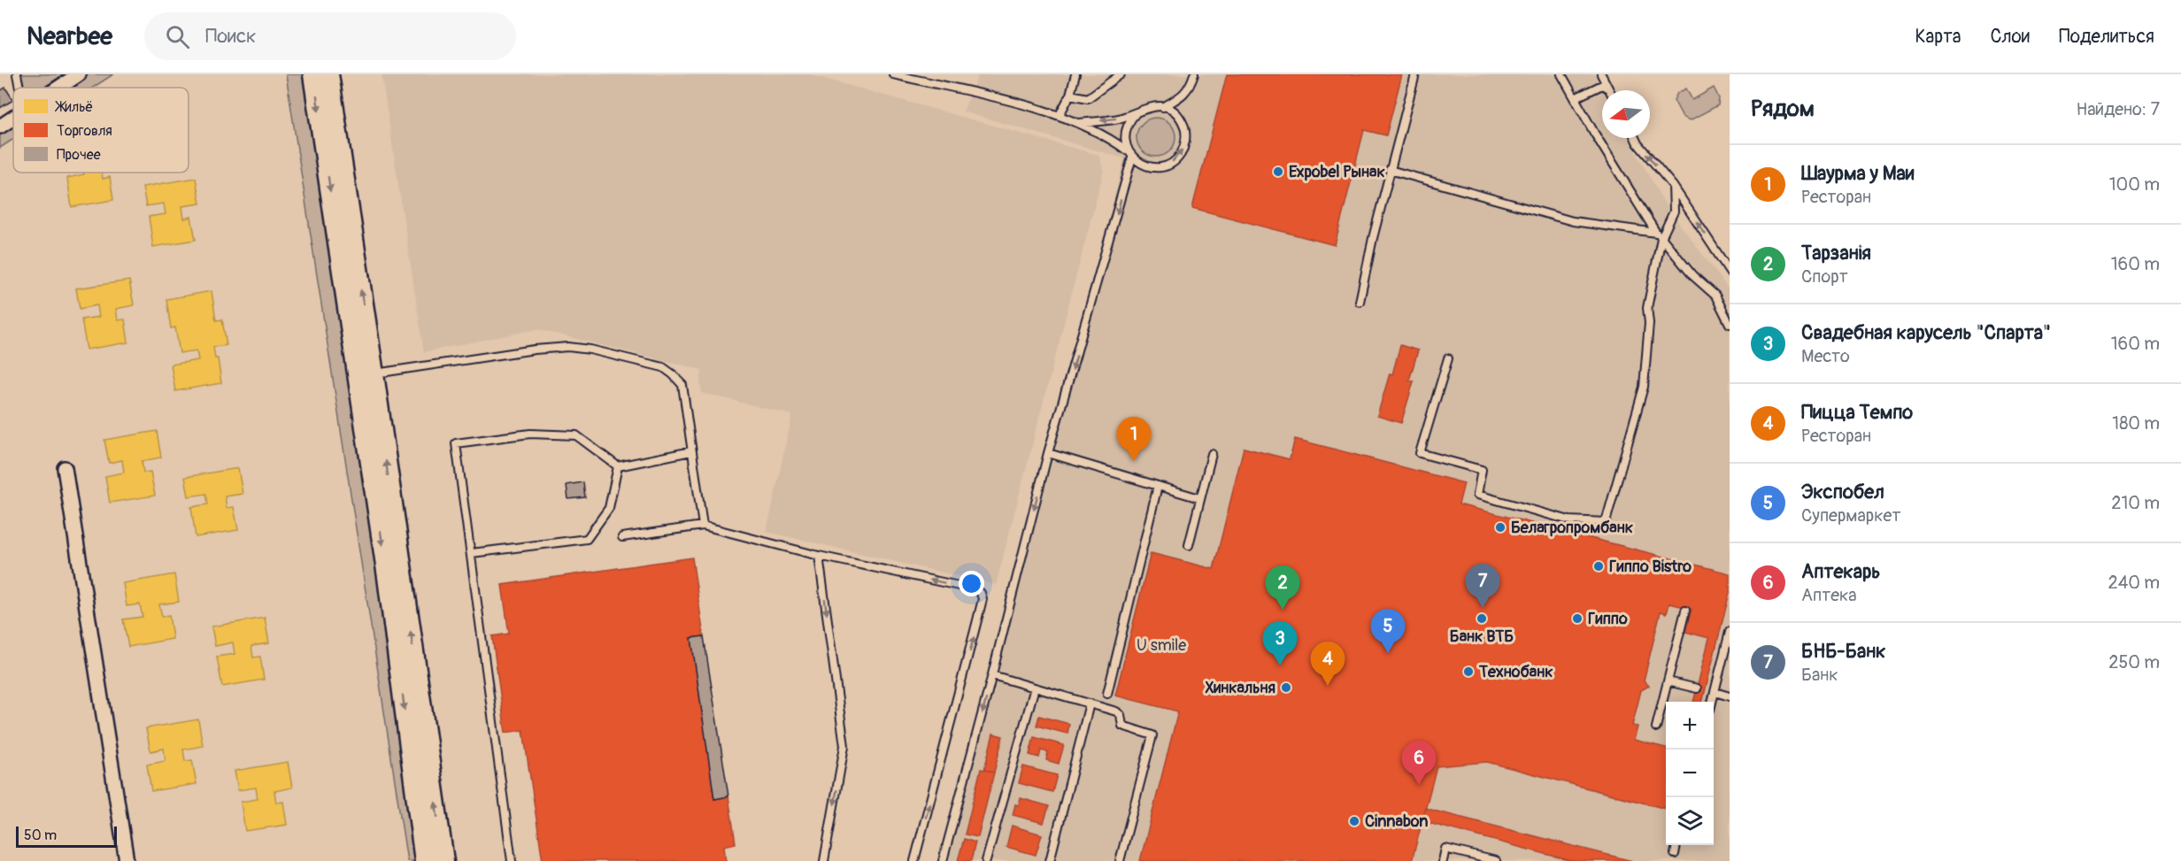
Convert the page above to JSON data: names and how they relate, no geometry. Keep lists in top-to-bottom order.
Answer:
{
  "parks": ["U smile"],
  "places": [
    "Expobel Рынак",
    "Белагропромбанк",
    "Гиппо Bistro",
    "Банк ВТБ",
    "Гиппо",
    "Технобанк",
    "Хинкальня",
    "Cinnabon"
  ],
  "legend": ["Жильё", "Торговля", "Прочее"],
  "scale_bar": "50 m",
  "north": "left",
  "page": {
    "header": "Nearbee",
    "search": "Поиск",
    "nav": ["Карта", "Слои", "Поделиться"],
    "heading": ["Рядом", "Найдено: 7"],
    "list": [
      {
        "mark": "1",
        "name": "Шаурма у Маи",
        "note": "Ресторан",
        "value": "100 m"
      },
      {
        "mark": "2",
        "name": "Тарзанія",
        "note": "Спорт",
        "value": "160 m"
      },
      {
        "mark": "3",
        "name": "Свадебная карусель \"Спарта\"",
        "note": "Место",
        "value": "160 m"
      },
      {
        "mark": "4",
        "name": "Пицца Темпо",
        "note": "Ресторан",
        "value": "180 m"
      },
      {
        "mark": "5",
        "name": "Экспобел",
        "note": "Супермаркет",
        "value": "210 m"
      },
      {
        "mark": "6",
        "name": "Аптекарь",
        "note": "Аптека",
        "value": "240 m"
      },
      {
        "mark": "7",
        "name": "БНБ-Банк",
        "note": "Банк",
        "value": "250 m"
      }
    ],
    "pins": [
      "1",
      "7",
      "2",
      "5",
      "3",
      "4",
      "6"
    ],
    "map_buttons": ["+", "−"],
    "scale": "50 m"
  }
}
